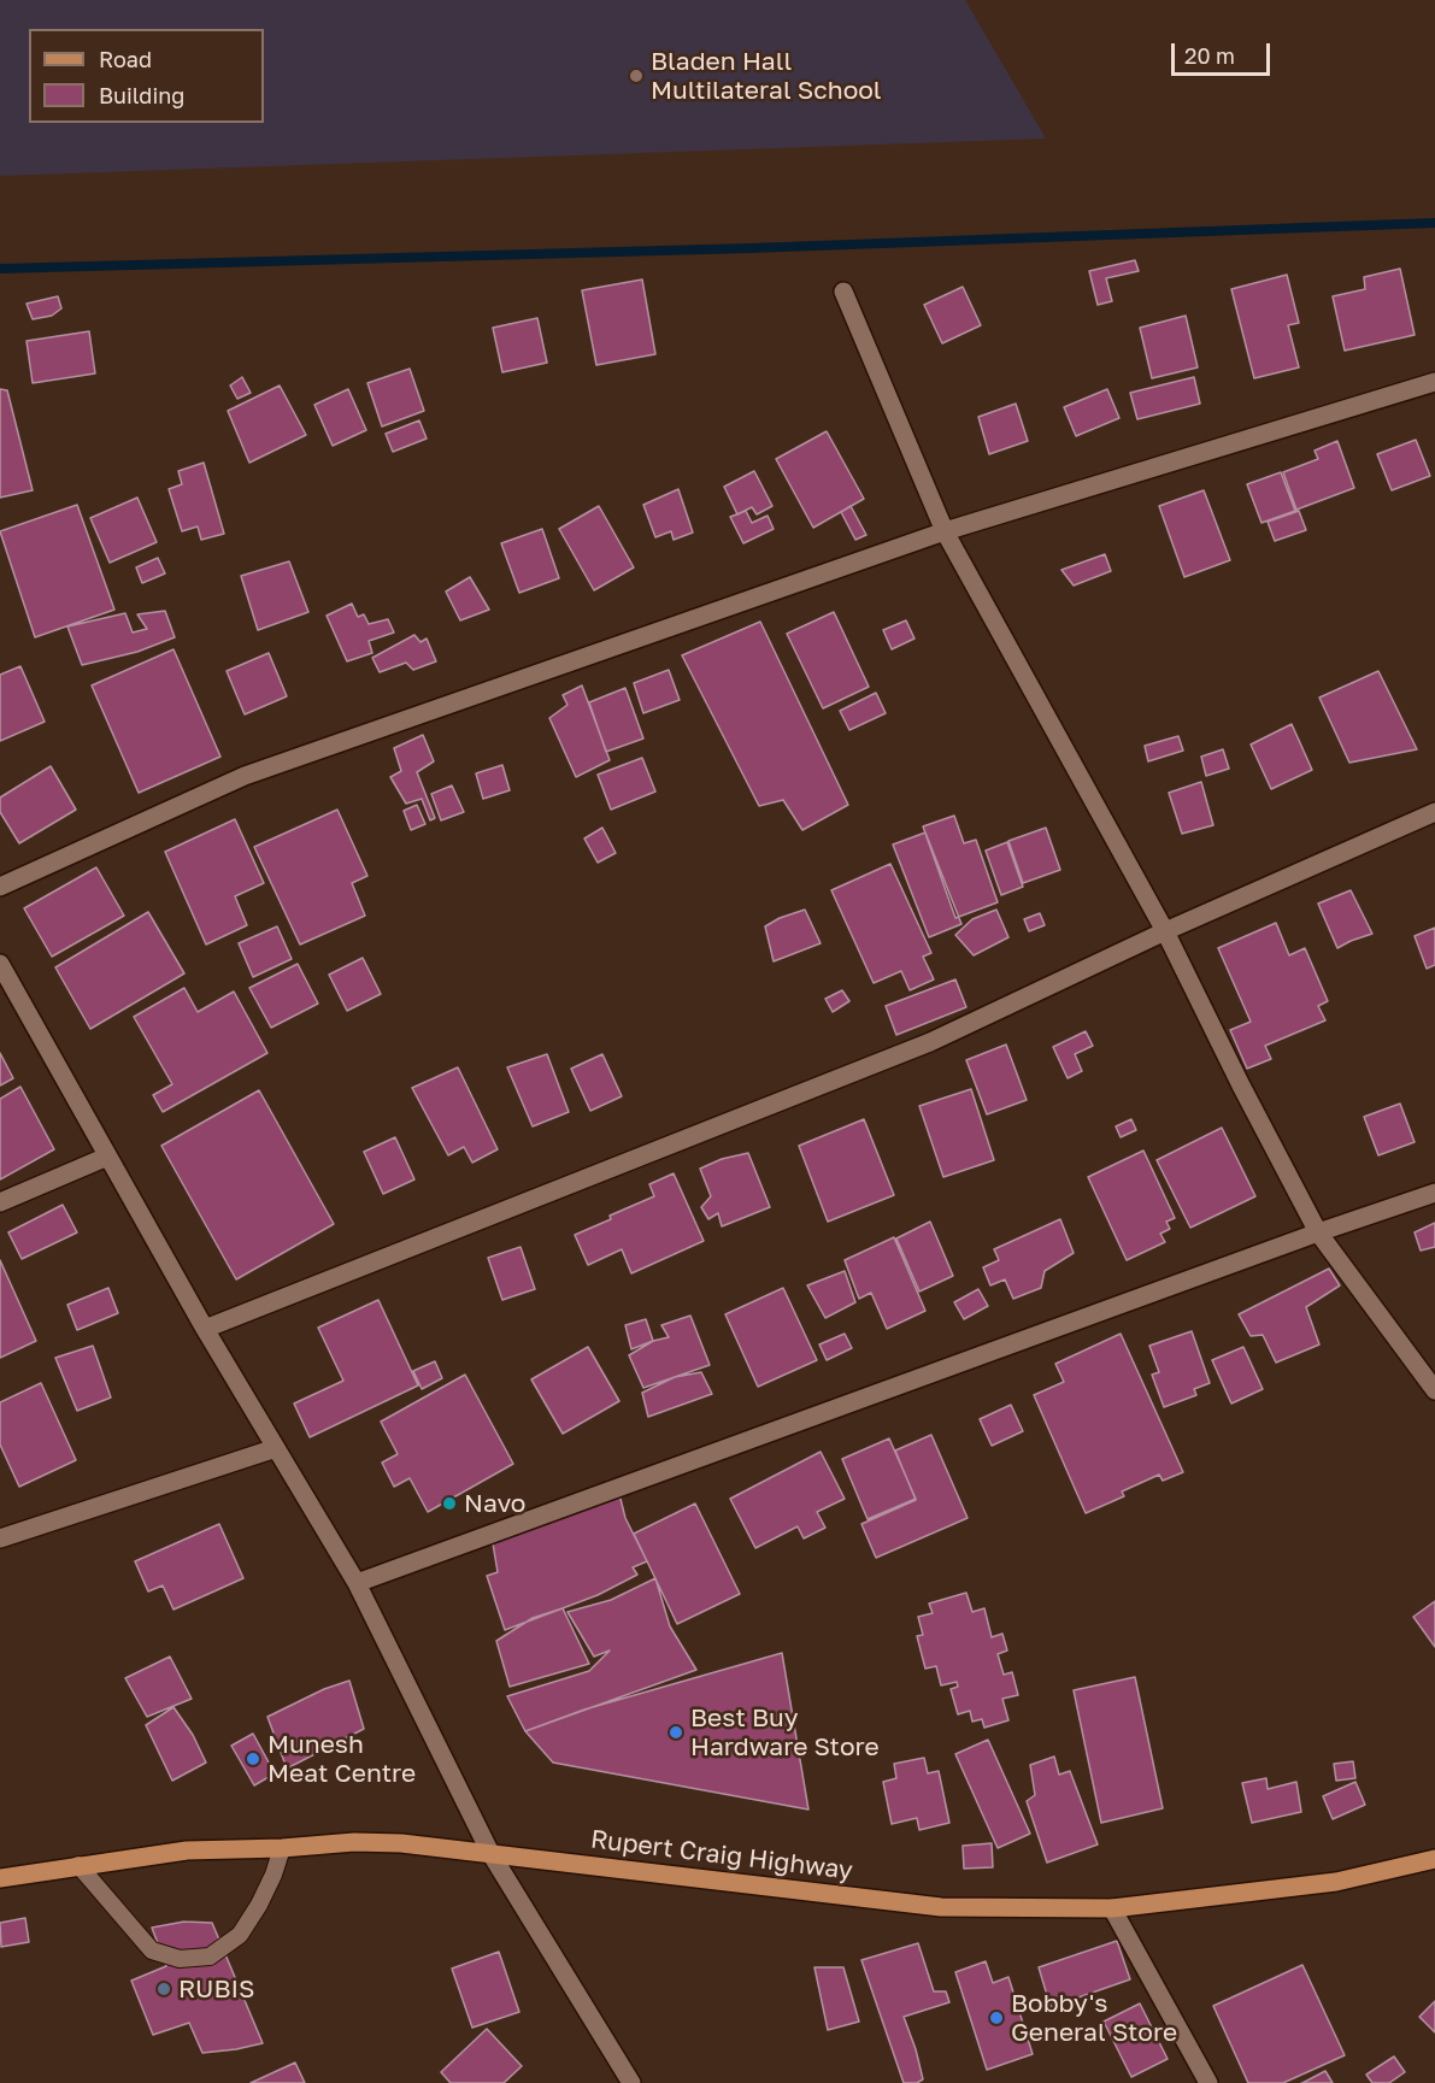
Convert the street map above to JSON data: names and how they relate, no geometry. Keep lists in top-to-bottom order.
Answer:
{
  "streets": {
    "main road": ["Rupert Craig Highway"]
  },
  "places": [
    "Bladen Hall Multilateral School",
    "Navo",
    "Best Buy Hardware Store",
    "Munesh Meat Centre",
    "RUBIS",
    "Bobby's General Store"
  ],
  "legend": ["Road", "Building"],
  "scale_bar": "20 m"
}
